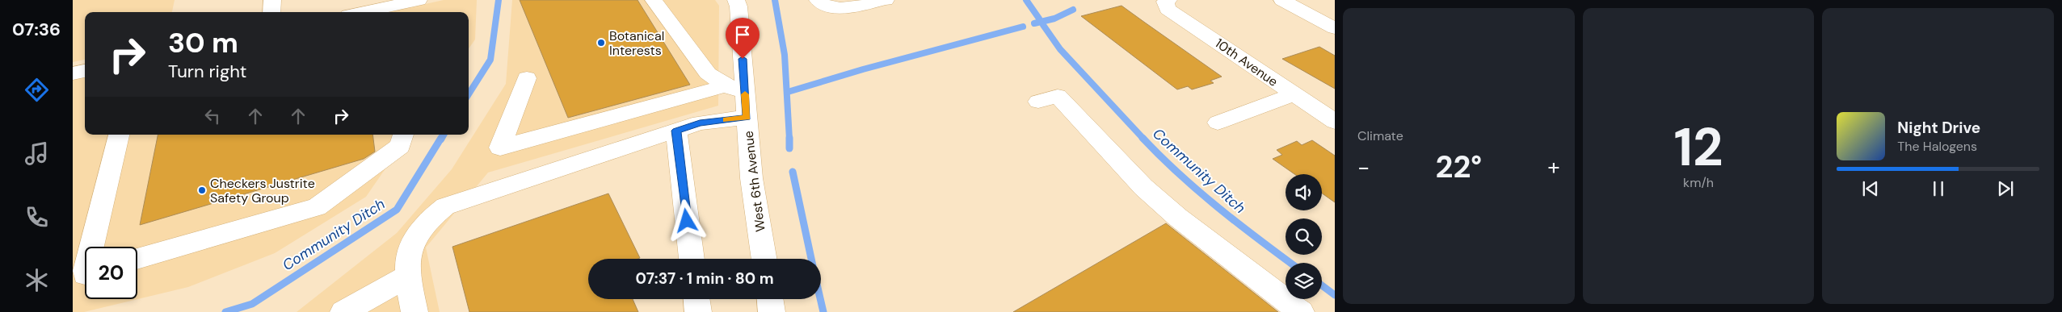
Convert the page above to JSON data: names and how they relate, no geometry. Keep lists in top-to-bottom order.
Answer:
{
  "streets": {
    "street": ["10th Avenue", "West 6th Avenue"]
  },
  "water": ["Community Ditch"],
  "places": ["Botanical Interests", "Checkers Justrite Safety Group"],
  "page": {
    "tabs": "07:36",
    "tile": [
      "Climate",
      ["12", "km/h"]
    ],
    "turn": ["30 m", "Turn right"],
    "song": ["Night Drive", "The Halogens"],
    "heat": ["−", "22°", "+"],
    "limit": "20",
    "trip": "07:37 · 1 min · 80 m"
  }
}
